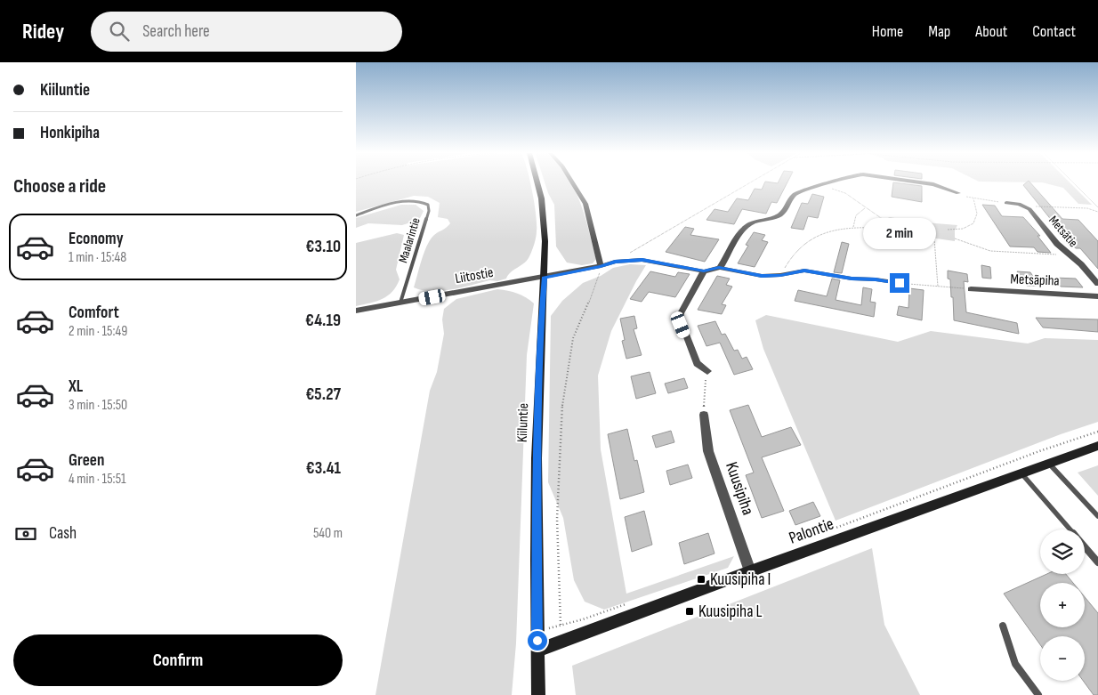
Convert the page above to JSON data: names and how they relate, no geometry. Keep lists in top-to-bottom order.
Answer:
{
  "streets": {
    "street": [
      "Metsätie",
      "Liitostie",
      "Metsäpiha",
      "Kiiluntie",
      "Kuusipiha",
      "Palontie"
    ],
    "lane": ["Maalarintie"]
  },
  "crossings": [
    ["Maalarintie", "Liitostie"],
    ["Liitostie", "Kiiluntie"],
    ["Kiiluntie", "Palontie"],
    ["Kuusipiha", "Palontie"]
  ],
  "places": {
    "transit": ["Kuusipiha I", "Kuusipiha L"]
  },
  "page": {
    "header": "Ridey",
    "search": "Search here",
    "nav": [
      "Home",
      "Map",
      "About",
      "Contact"
    ],
    "banner": ["Kiiluntie", "Honkipiha"],
    "heading": "Choose a ride",
    "list": [
      {
        "name": "Economy",
        "note": "1 min · 15:48",
        "value": "€3.10"
      },
      {
        "name": "Comfort",
        "note": "2 min · 15:49",
        "value": "€4.19"
      },
      {
        "name": "XL",
        "note": "3 min · 15:50",
        "value": "€5.27"
      },
      {
        "name": "Green",
        "note": "4 min · 15:51",
        "value": "€3.41"
      }
    ],
    "bubble": "2 min",
    "pay": ["Cash", "540 m"],
    "map_buttons": ["+", "−"],
    "buttons": "Confirm"
  }
}
